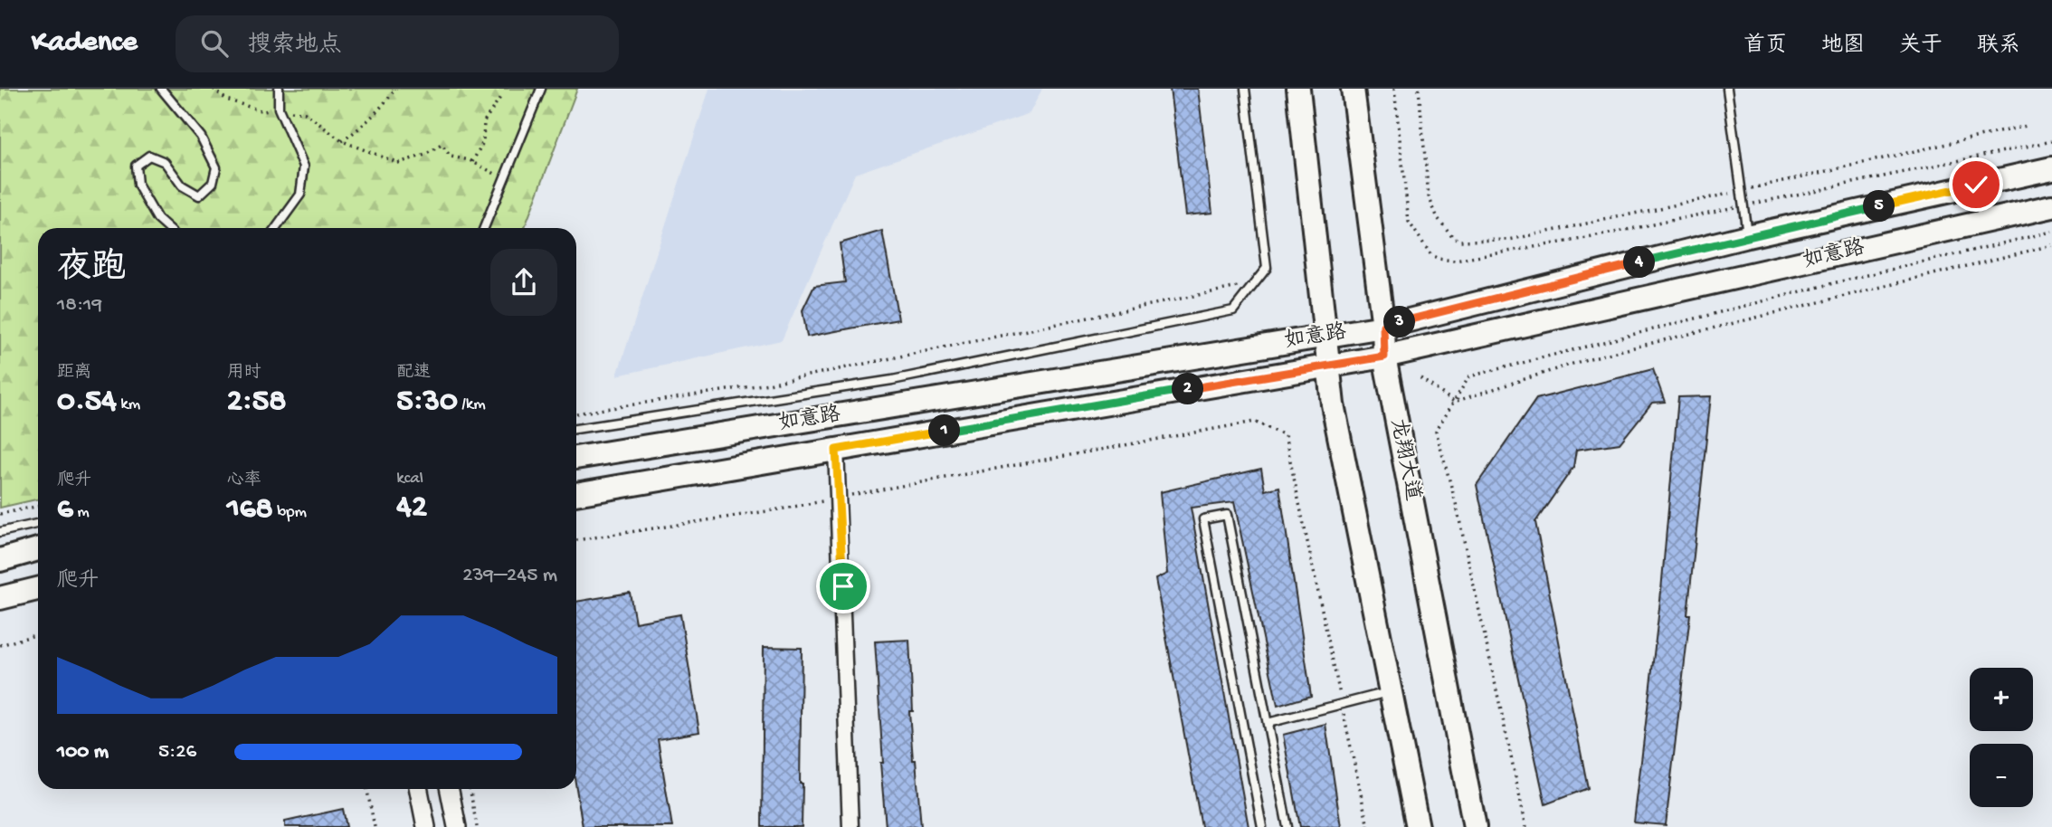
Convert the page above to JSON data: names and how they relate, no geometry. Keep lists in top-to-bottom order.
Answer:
{
  "streets": {
    "main road": ["如意路", "龙翔大道"]
  },
  "crossings": [
    ["如意路", "龙翔大道"]
  ],
  "page": {
    "header": "Kadence",
    "search": "搜索地点",
    "nav": [
      "首页",
      "地图",
      "关于",
      "联系"
    ],
    "pins": [
      "5",
      "4",
      "3",
      "2",
      "1"
    ],
    "heading": ["夜跑", "18:19"],
    "stats": [
      ["距离", "0.54 km"],
      ["用时", "2:58"],
      ["配速", "5:30 /km"],
      ["爬升", "6 m"],
      ["心率", "168 bpm"],
      ["kcal", "42"]
    ],
    "chart": ["爬升", "239–245 m"],
    "map_buttons": ["+", "−"],
    "list": [
      {
        "name": "100 m",
        "note": "5:26"
      }
    ]
  }
}
